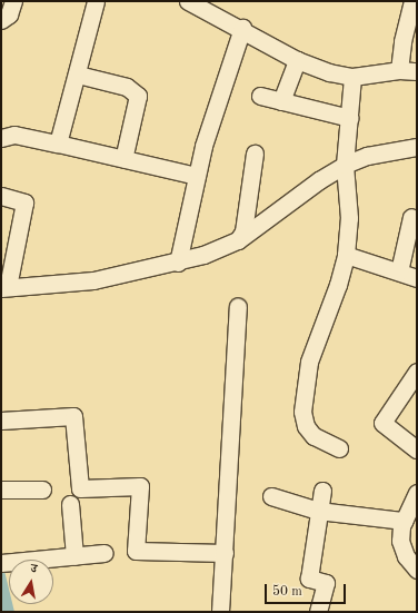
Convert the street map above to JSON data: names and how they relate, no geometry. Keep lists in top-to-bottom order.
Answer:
{
  "scale_bar": "50 m",
  "north": "top"
}
